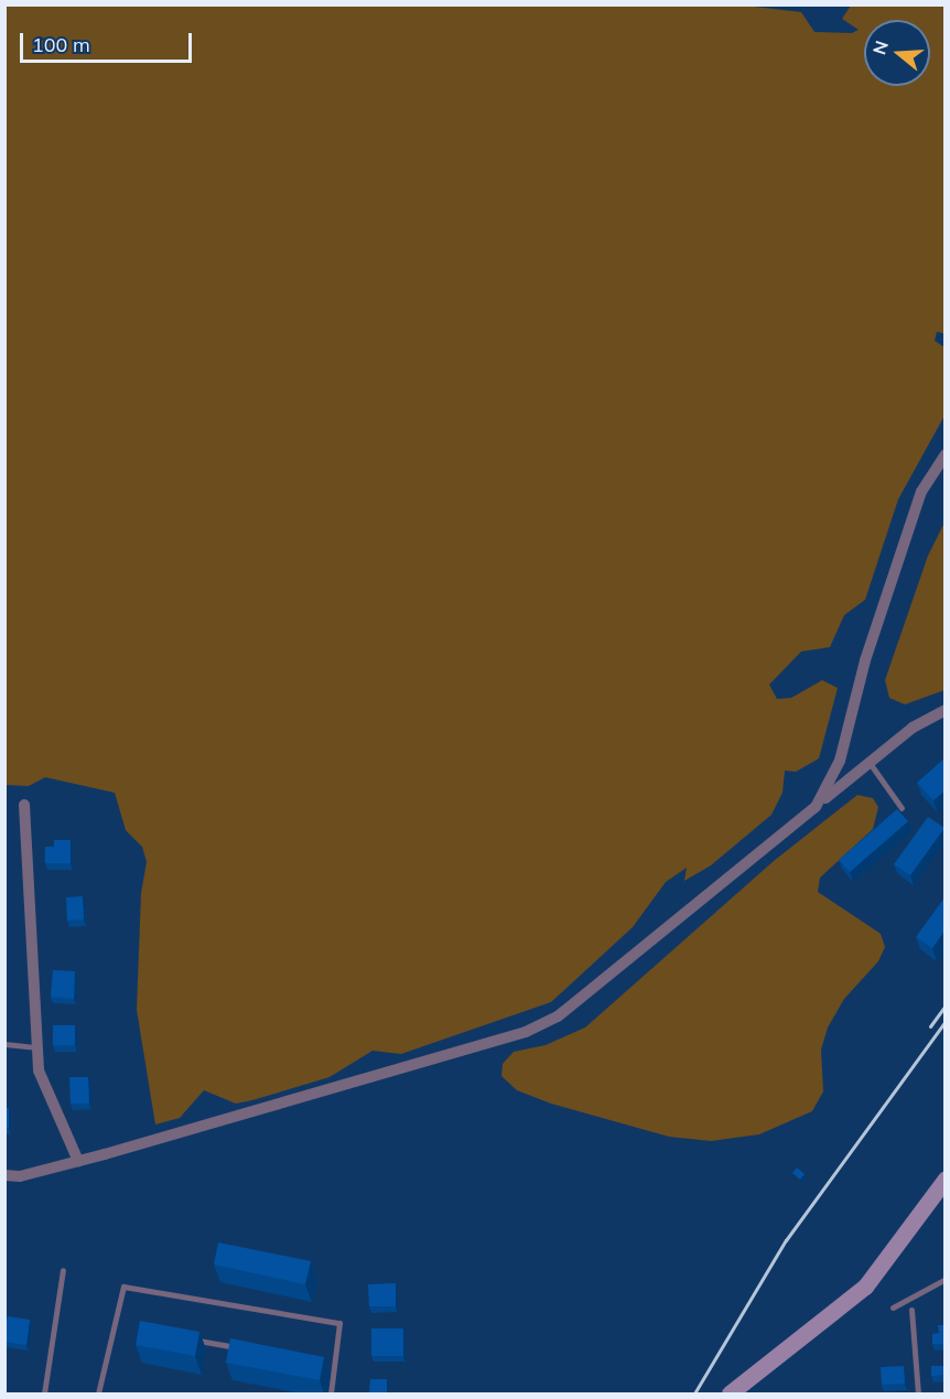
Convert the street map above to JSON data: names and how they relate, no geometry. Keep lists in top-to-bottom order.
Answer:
{
  "scale_bar": "100 m",
  "north": "left"
}
